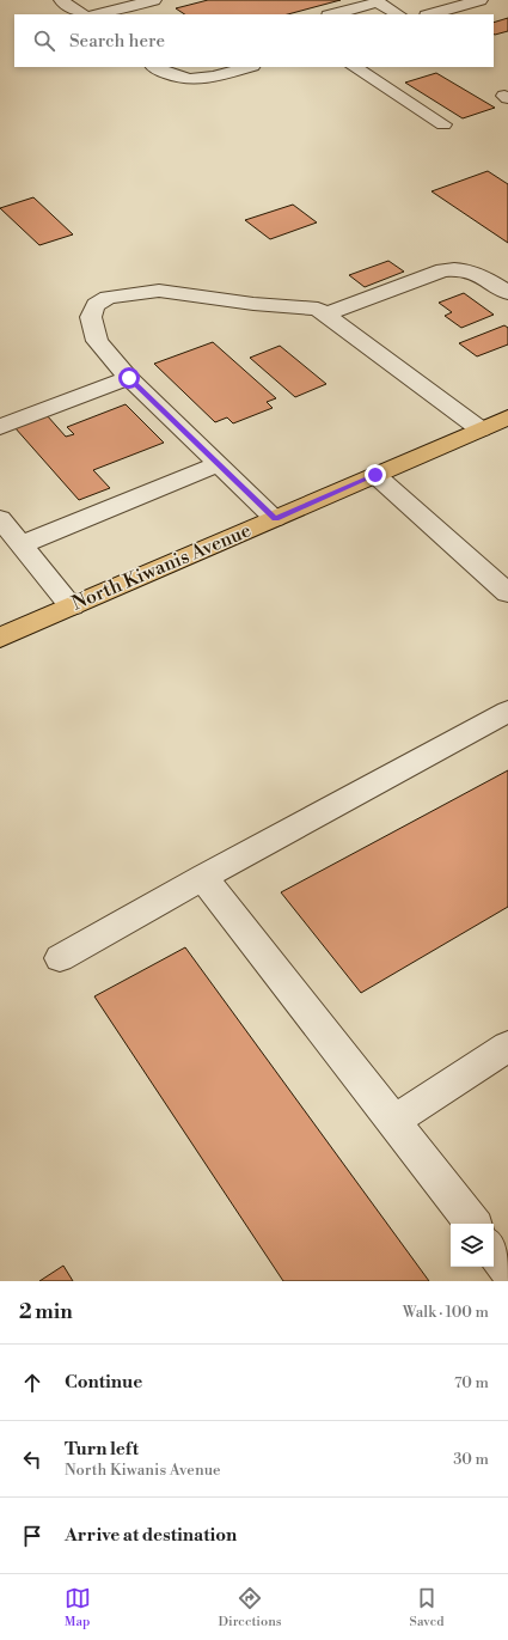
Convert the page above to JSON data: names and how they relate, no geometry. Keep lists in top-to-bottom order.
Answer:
{
  "streets": {
    "main road": ["North Kiwanis Avenue"]
  },
  "page": {
    "search": "Search here",
    "heading": ["2 min", "Walk · 100 m"],
    "list": [
      ["Continue", "70 m"],
      ["Turn left", "North Kiwanis Avenue", "30 m"],
      "Arrive at destination"
    ],
    "nav": ["Map", "Directions", "Saved"]
  }
}
